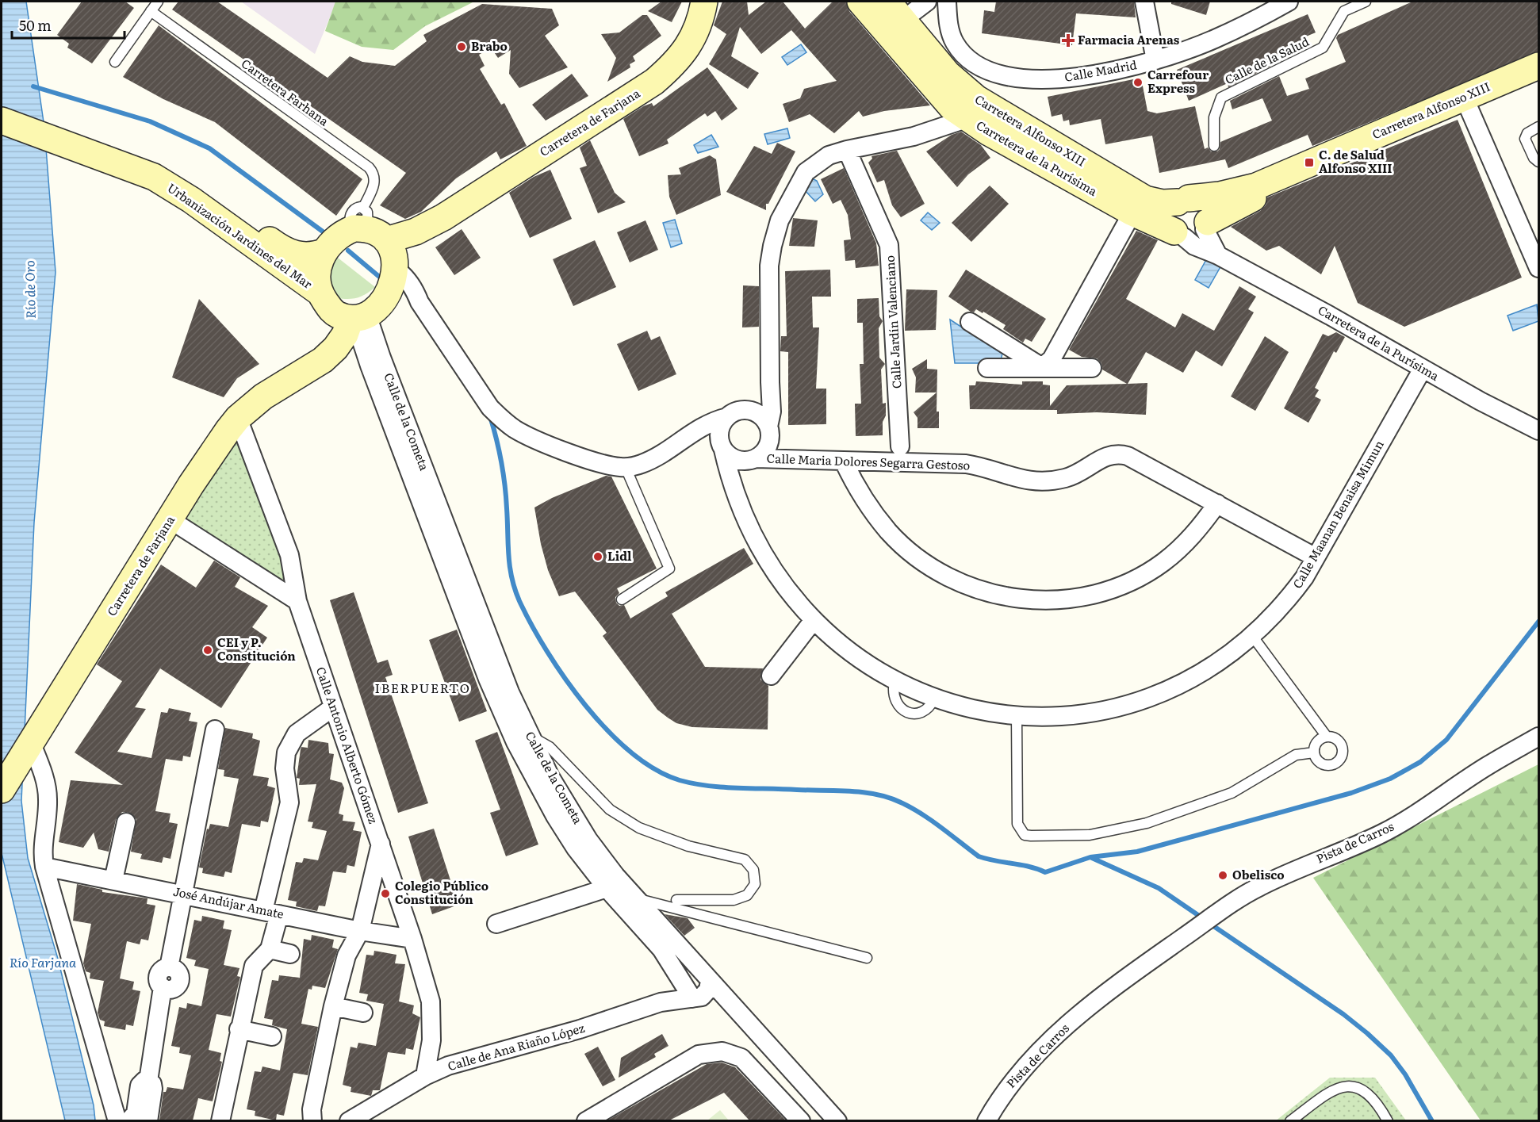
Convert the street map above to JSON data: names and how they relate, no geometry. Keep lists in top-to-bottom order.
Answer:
{
  "streets": {
    "street": [
      "Calle Madrid",
      "Carretera Alfonso XIII",
      "Carretera de Farjana",
      "Carretera de la Purísima",
      "Urbanización Jardines del Mar",
      "Calle Jardín Valenciano",
      "Calle de la Cometa",
      "Calle Maria Dolores Segarra Gestoso",
      "Calle Maanan Benaisa Mimun",
      "Calle Antonio Alberto Gómez",
      "Pista de Carros",
      "José Andújar Amate",
      "Calle de Ana Riaño López"
    ],
    "lane": ["Calle de la Salud", "Carretera Farhana"]
  },
  "crossings": [
    ["Carretera Farhana", "Carretera de Farjana"],
    ["Carretera Farhana", "Urbanización Jardines del Mar"],
    ["Carretera Farhana", "Calle de la Cometa"],
    ["Carretera Alfonso XIII", "Carretera de la Purísima"],
    ["Carretera de Farjana", "Urbanización Jardines del Mar"],
    ["Carretera de Farjana", "Calle de la Cometa"],
    ["Carretera de Farjana", "Calle Antonio Alberto Gómez"],
    ["Carretera de la Purísima", "Calle Maanan Benaisa Mimun"],
    ["Urbanización Jardines del Mar", "Calle de la Cometa"],
    ["Calle de la Cometa", "Calle de Ana Riaño López"],
    ["Calle Maria Dolores Segarra Gestoso", "Calle Maanan Benaisa Mimun"],
    ["Calle Antonio Alberto Gómez", "José Andújar Amate"],
    ["Calle Antonio Alberto Gómez", "Calle de Ana Riaño López"]
  ],
  "districts": ["IBERPUERTO"],
  "water": ["Río de Oro", "Río Farjana"],
  "places": {
    "health": ["Farmacia Arenas"],
    "other": [
      "Brabo",
      "Carrefour Express",
      "Lidl",
      "CEI y P. Constitución",
      "Obelisco",
      "Colegio Público Constitución"
    ],
    "transit": ["C. de Salud Alfonso XIII"]
  },
  "scale_bar": "50 m"
}
